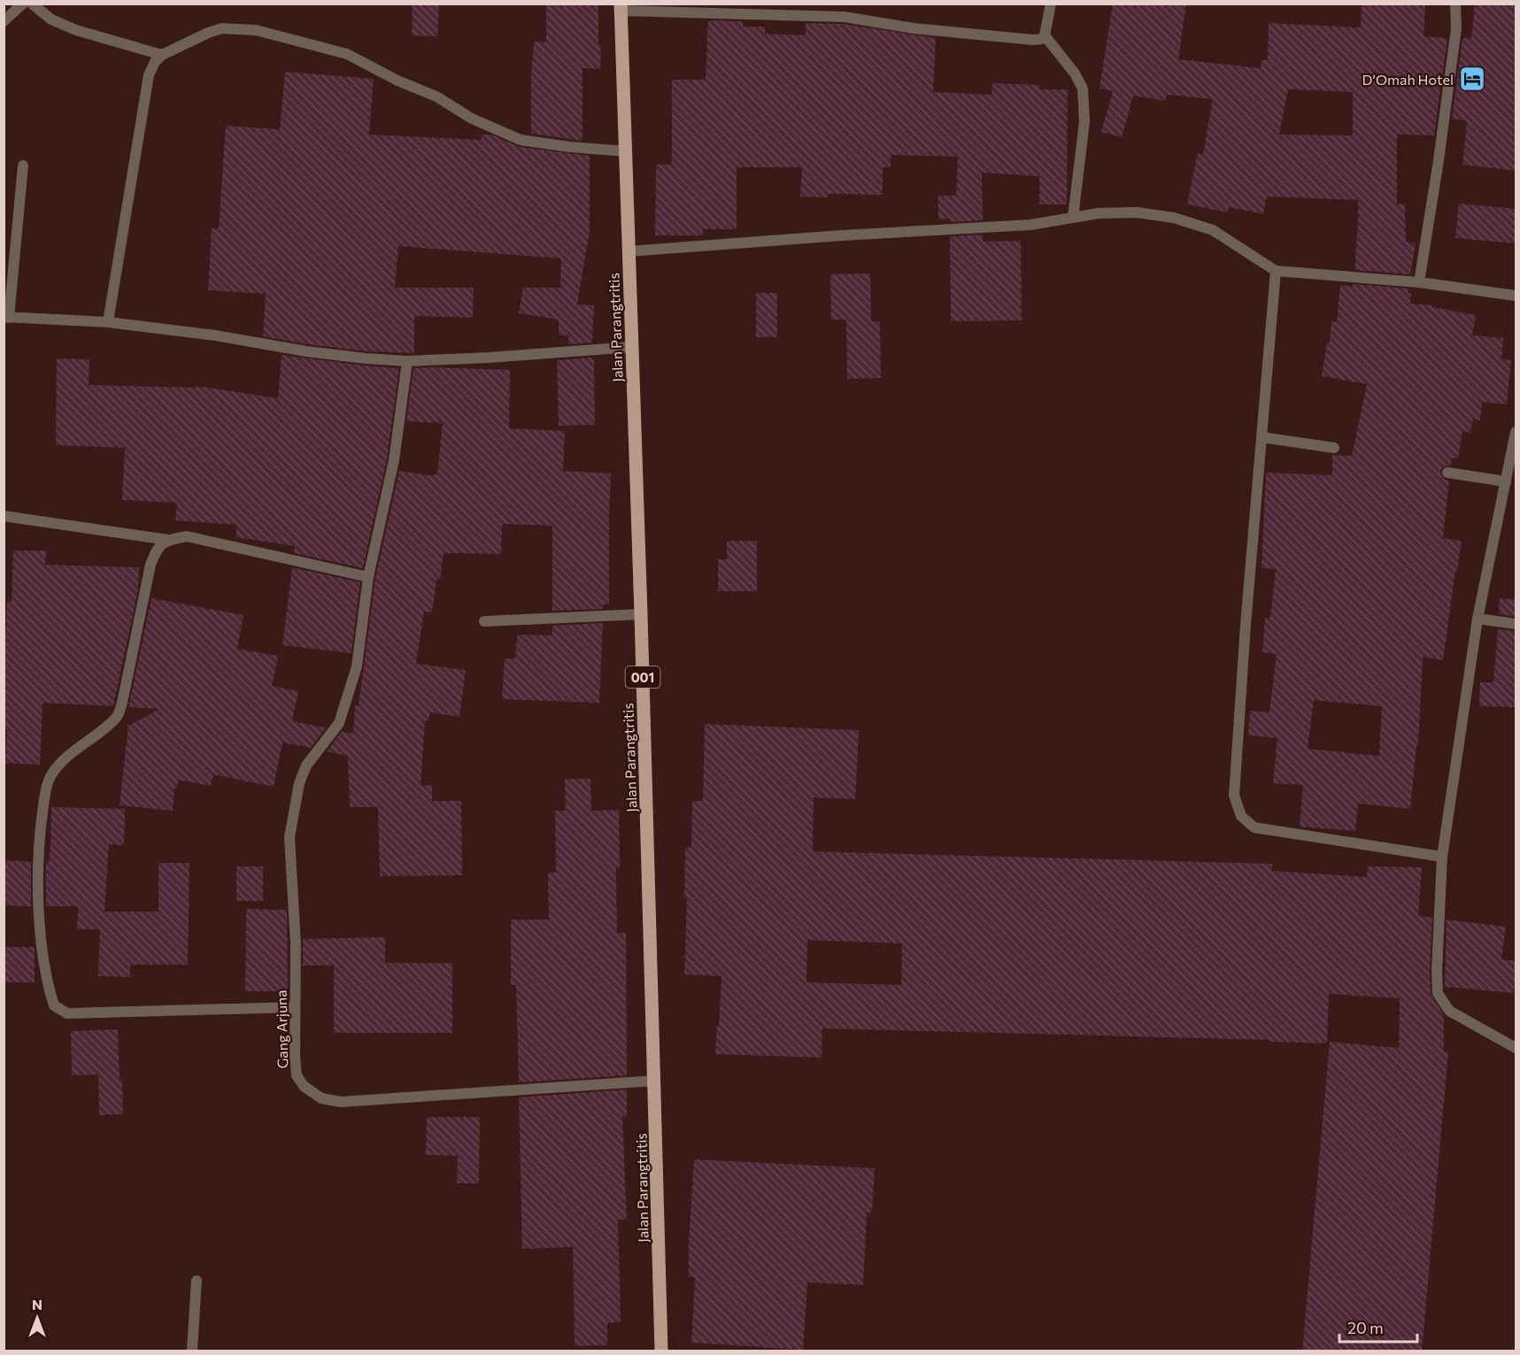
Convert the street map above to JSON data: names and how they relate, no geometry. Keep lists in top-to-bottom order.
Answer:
{
  "streets": {
    "main road": ["Jalan Parangtritis", "001"],
    "street": ["Gang Arjuna"]
  },
  "crossings": [
    ["Jalan Parangtritis", "Gang Arjuna"]
  ],
  "places": {
    "hotel": ["D’Omah Hotel"]
  },
  "scale_bar": "20 m",
  "north": "top"
}
